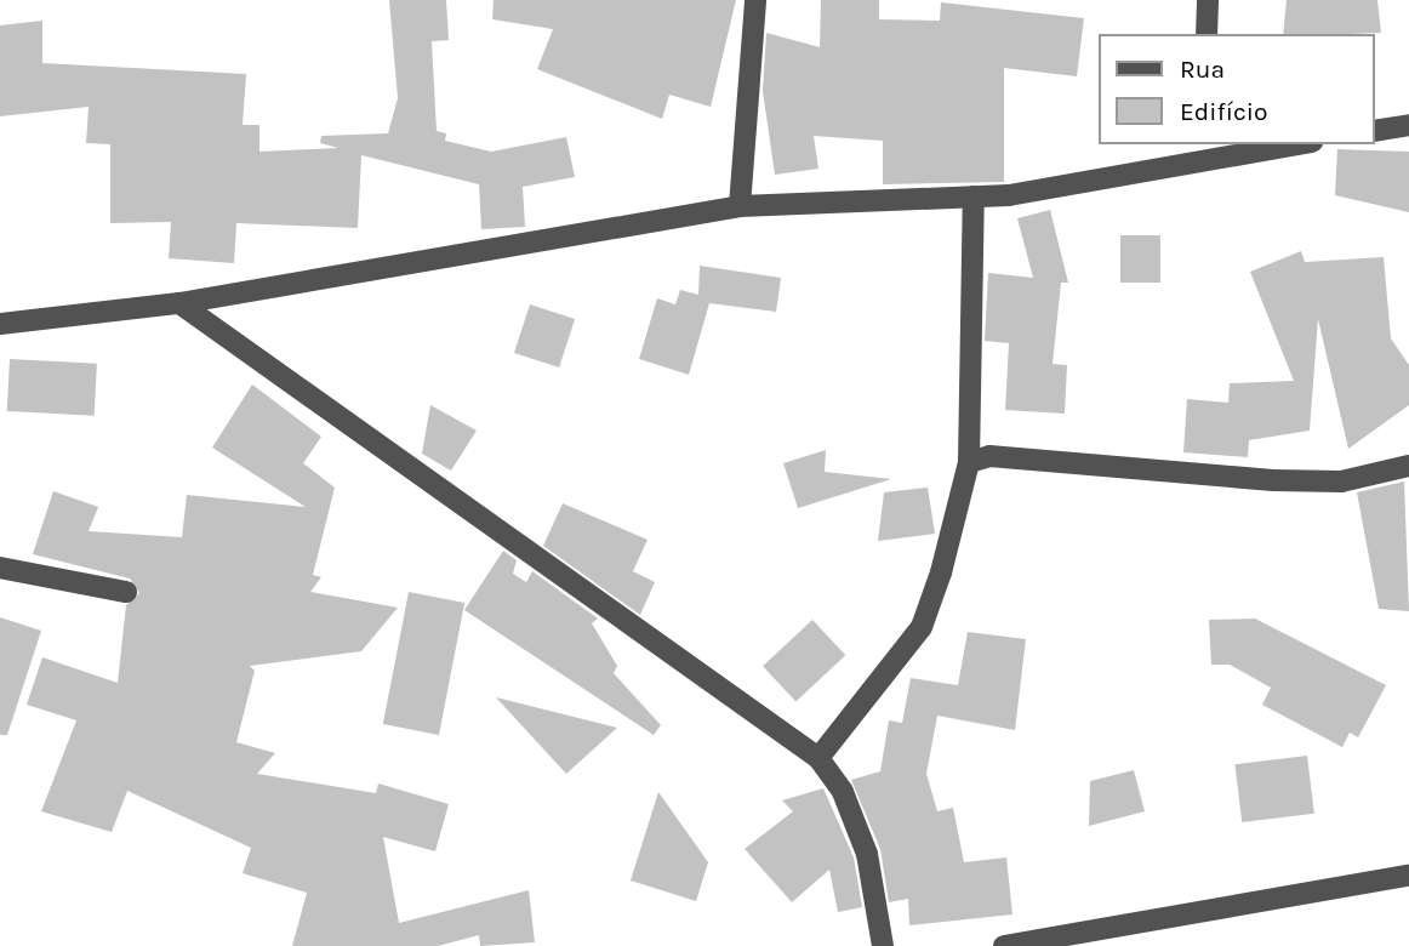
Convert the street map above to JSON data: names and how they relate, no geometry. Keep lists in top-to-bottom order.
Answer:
{
  "legend": ["Rua", "Edifício"]
}
